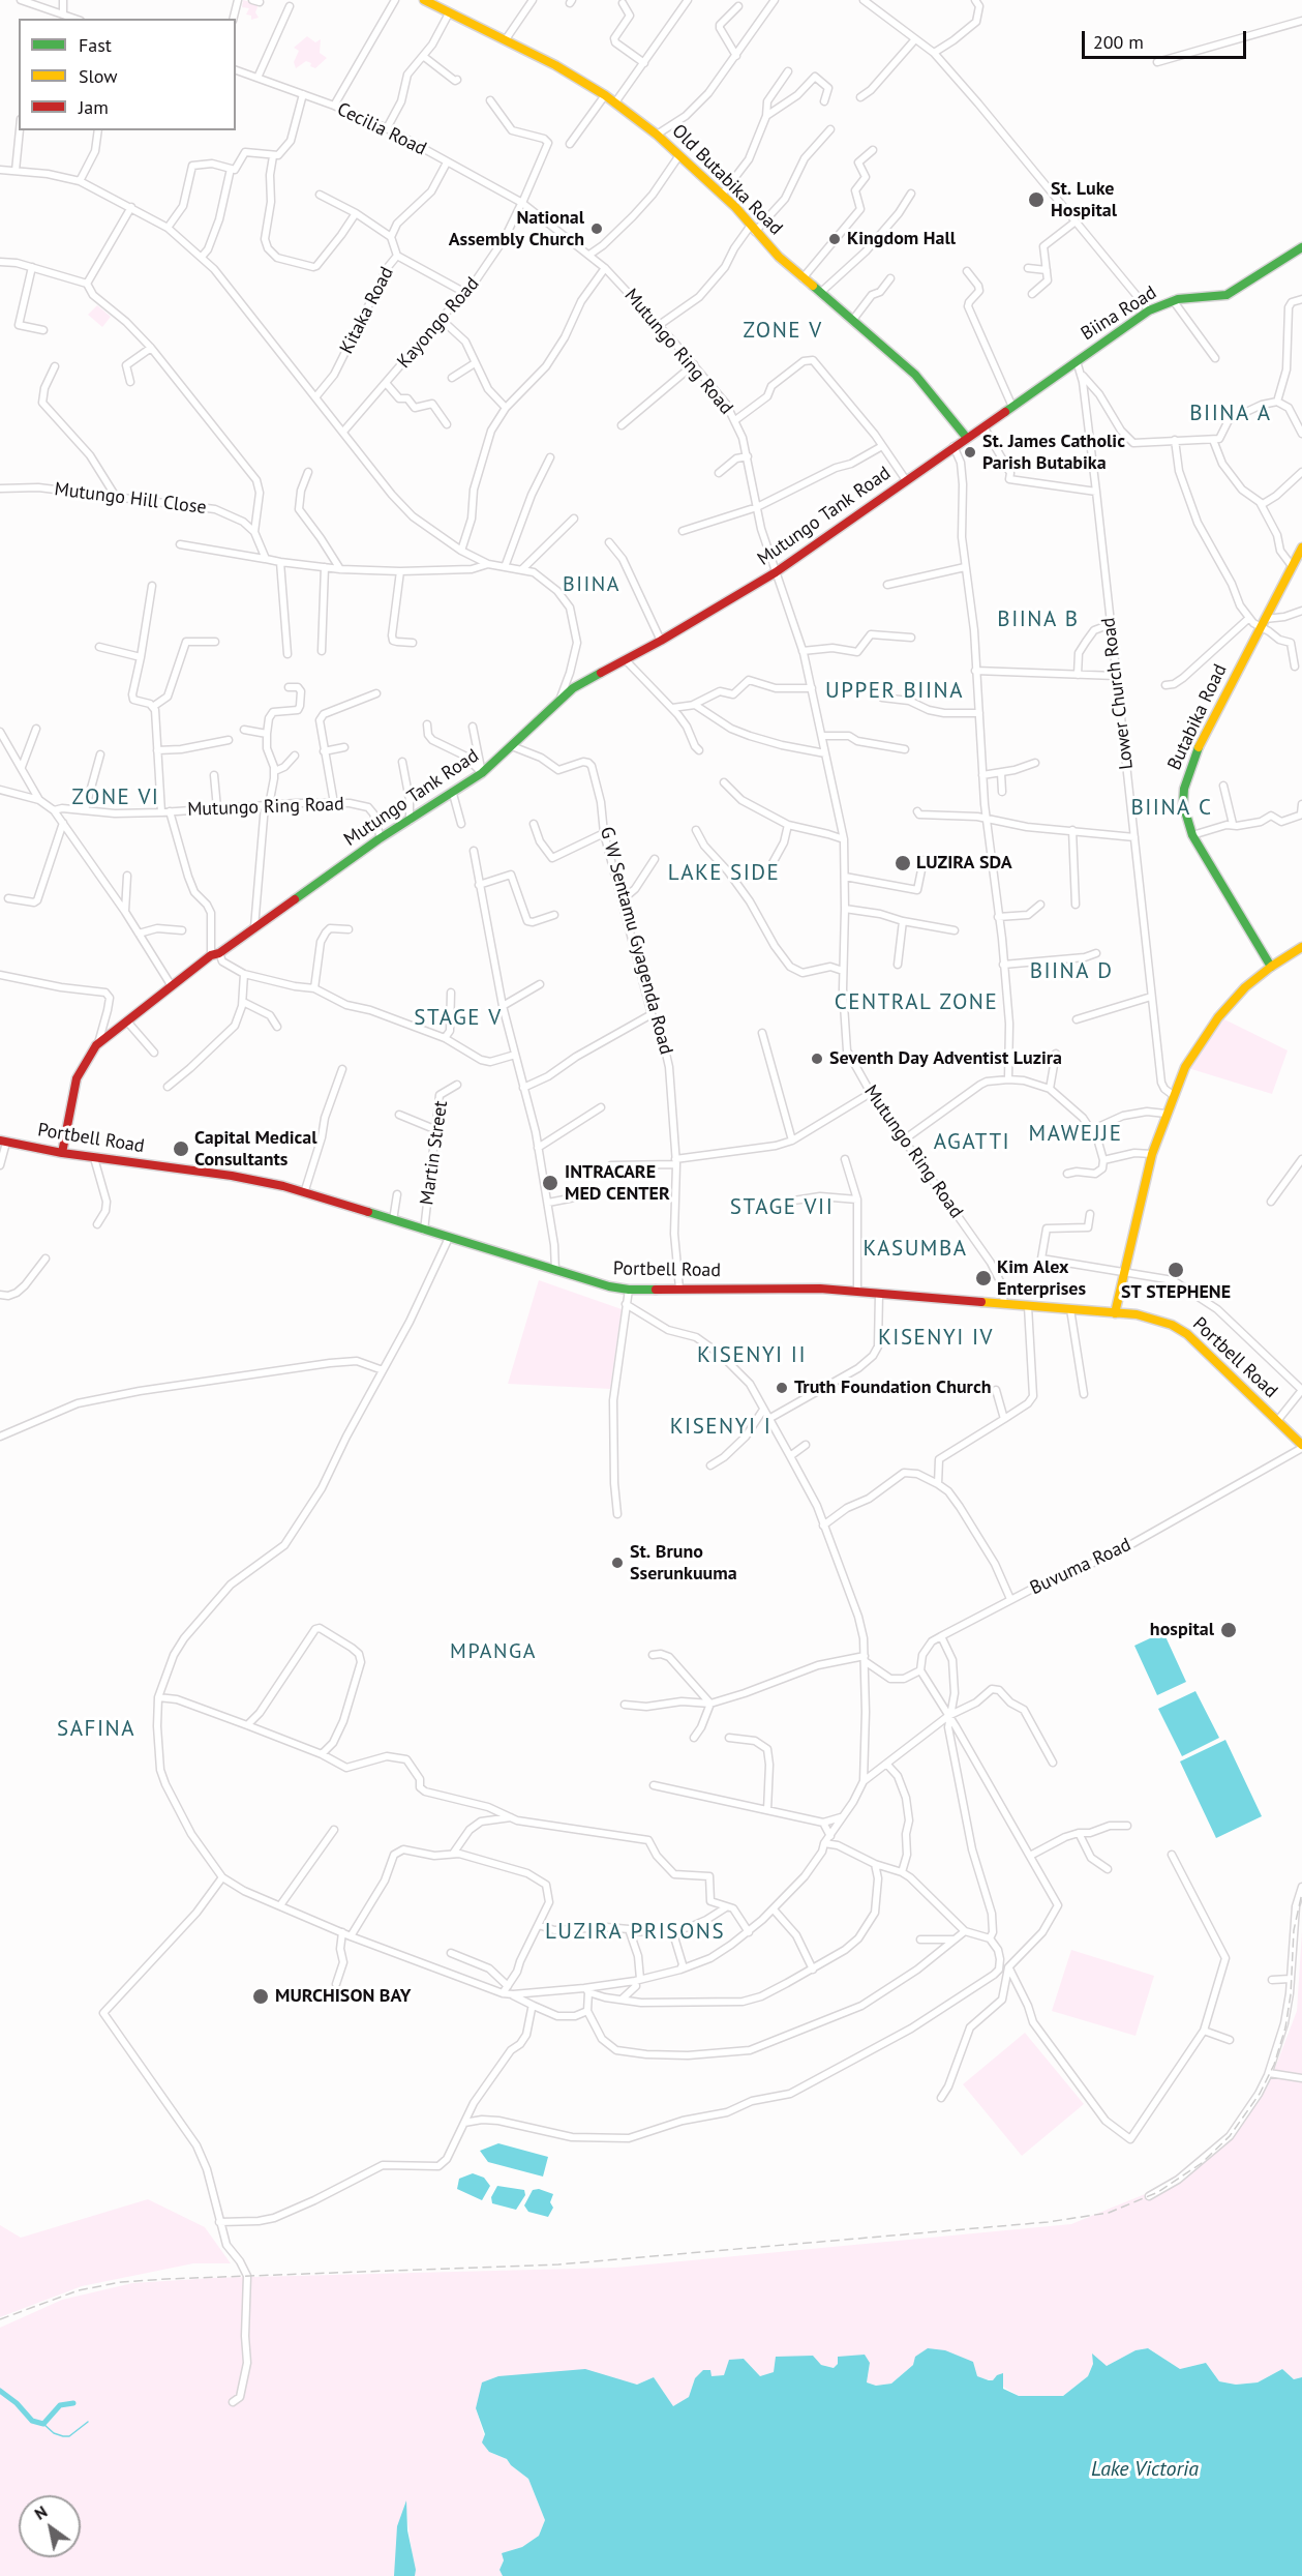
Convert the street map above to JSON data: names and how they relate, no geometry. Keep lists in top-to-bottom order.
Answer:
{
  "streets": {
    "main road": [
      "Old Butabika Road",
      "Biina Road",
      "Mutungo Tank Road",
      "Butabika Road",
      "Portbell Road"
    ],
    "street": [
      "Cecilia Road",
      "Kitaka Road",
      "Kayongo Road",
      "Mutungo Ring Road",
      "Mutungo Hill Close",
      "Lower Church Road",
      "G W Sentamu Gyagenda Road",
      "Martin Street",
      "Buvuma Road"
    ]
  },
  "crossings": [
    ["Cecilia Road", "Kayongo Road"],
    ["Cecilia Road", "Mutungo Ring Road"],
    ["Old Butabika Road", "Biina Road"],
    ["Old Butabika Road", "Mutungo Tank Road"],
    ["Biina Road", "Mutungo Tank Road"],
    ["Biina Road", "Lower Church Road"],
    ["Kayongo Road", "Mutungo Ring Road"],
    ["Mutungo Ring Road", "Mutungo Tank Road"],
    ["Mutungo Ring Road", "Portbell Road"],
    ["Mutungo Tank Road", "G W Sentamu Gyagenda Road"],
    ["Mutungo Tank Road", "Portbell Road"],
    ["G W Sentamu Gyagenda Road", "Portbell Road"],
    ["Portbell Road", "Martin Street"],
    ["Portbell Road", "Buvuma Road"]
  ],
  "districts": [
    "ZONE V",
    "BIINA A",
    "BIINA",
    "BIINA B",
    "UPPER BIINA",
    "ZONE VI",
    "BIINA C",
    "LAKE SIDE",
    "BIINA D",
    "CENTRAL ZONE",
    "STAGE V",
    "MAWEJJE",
    "AGATTI",
    "STAGE VII",
    "KASUMBA",
    "KISENYI IV",
    "KISENYI II",
    "KISENYI I",
    "MPANGA",
    "SAFINA",
    "LUZIRA PRISONS"
  ],
  "water": ["Lake Victoria"],
  "places": [
    "St. Luke Hospital",
    "National Assembly Church",
    "Kingdom Hall",
    "St. James Catholic Parish Butabika",
    "LUZIRA SDA",
    "Seventh Day Adventist Luzira",
    "Capital Medical Consultants",
    "INTRACARE MED CENTER",
    "ST STEPHENE",
    "Kim Alex Enterprises",
    "Truth Foundation Church",
    "St. Bruno Sserunkuuma",
    "hospital",
    "MURCHISON BAY"
  ],
  "legend": ["Fast", "Slow", "Jam"],
  "scale_bar": "200 m",
  "north": "top left"
}
